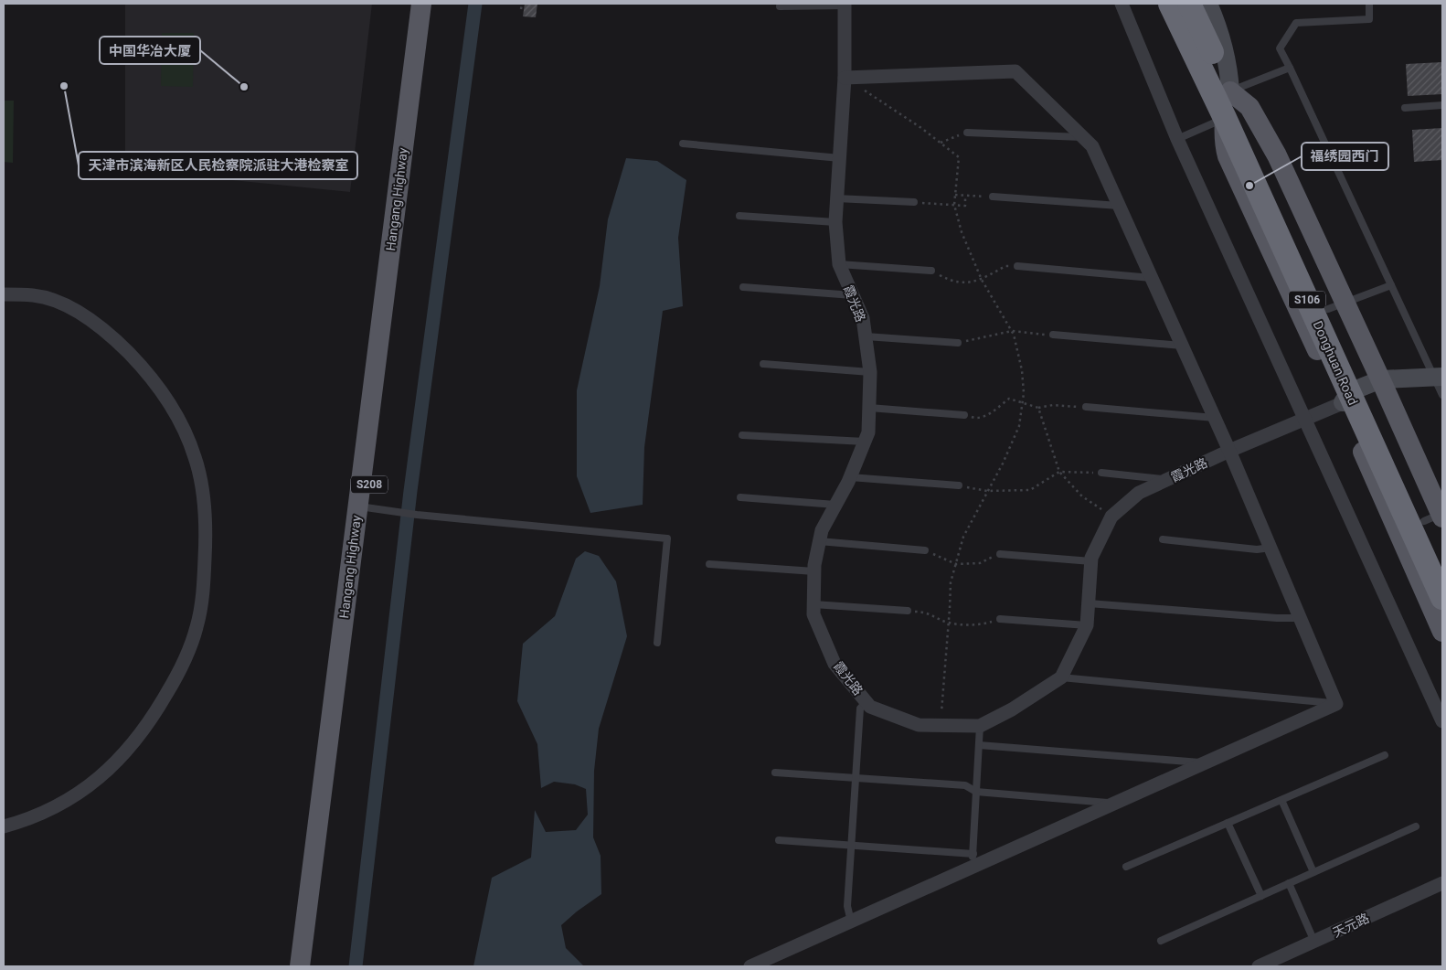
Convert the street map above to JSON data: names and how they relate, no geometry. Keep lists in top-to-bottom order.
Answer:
{
  "streets": {
    "highway": ["S106", "Donghuan Road"],
    "main road": ["Hangang Highway", "霞光路", "S208"],
    "street": ["天元路"]
  },
  "crossings": [
    ["霞光路", "Donghuan Road"]
  ],
  "places": ["天津市滨海新区人民检察院派驻大港检察室", "中国华冶大厦", "福绣园西门"]
}
